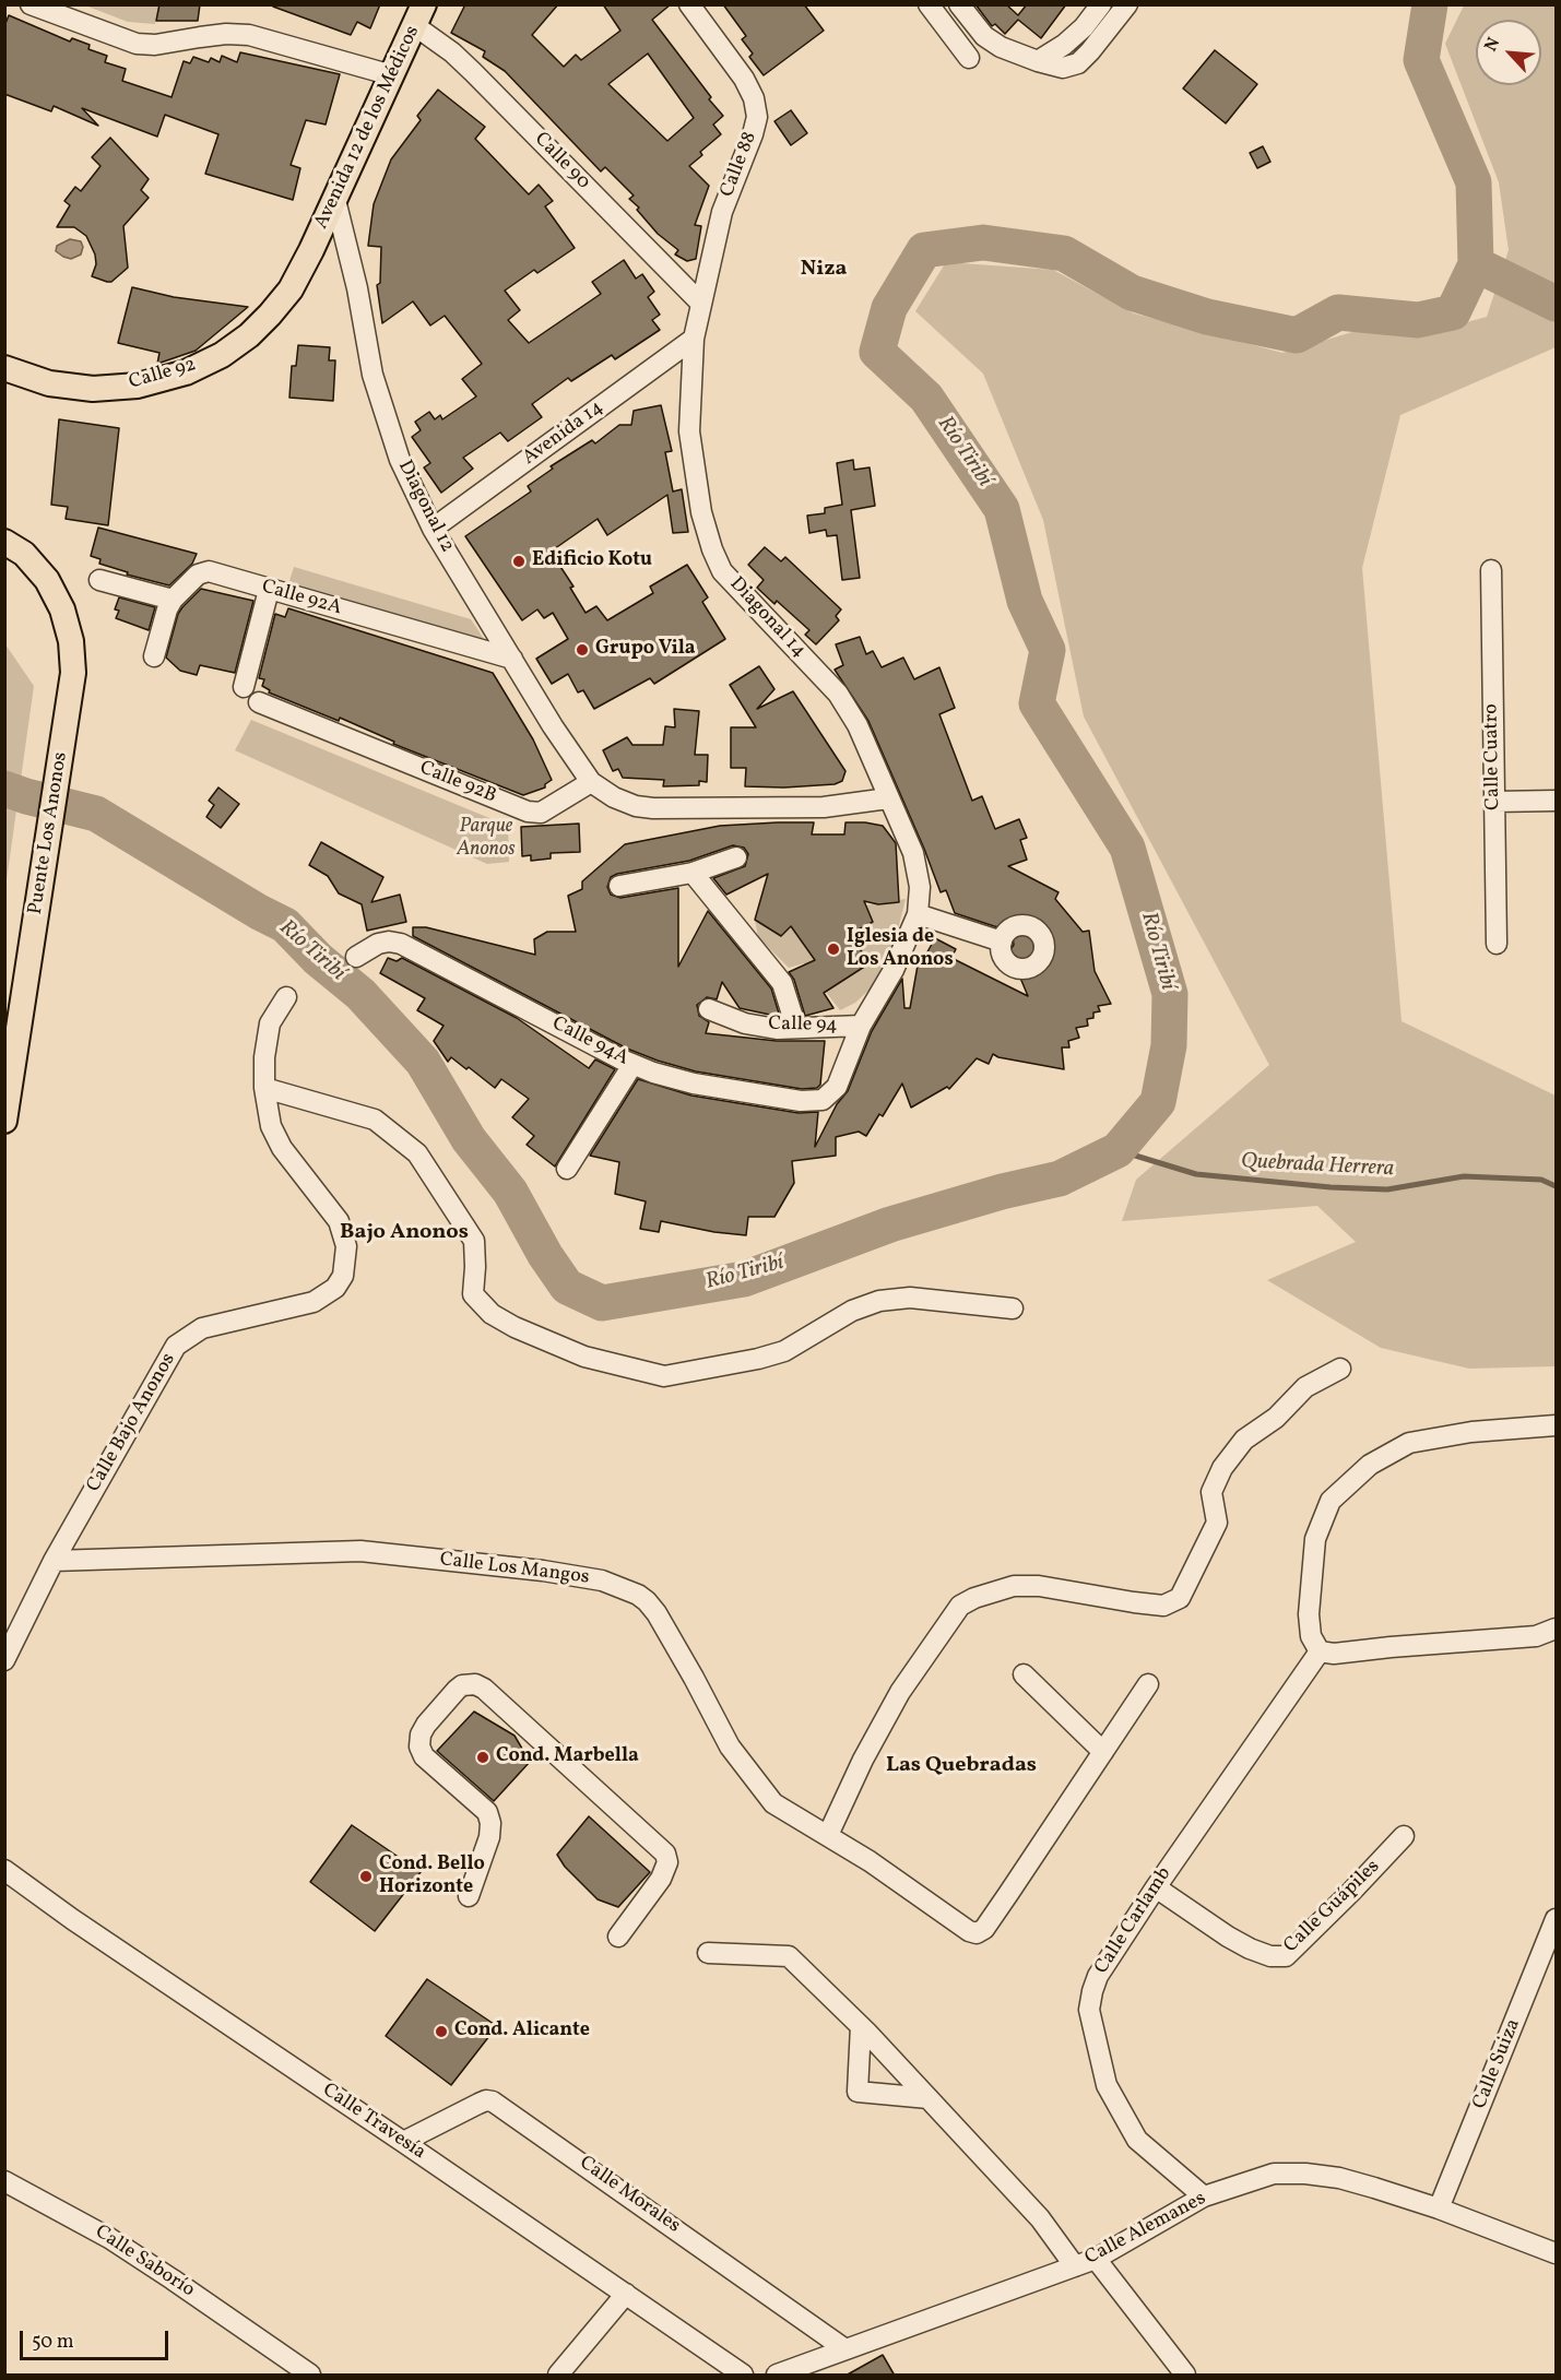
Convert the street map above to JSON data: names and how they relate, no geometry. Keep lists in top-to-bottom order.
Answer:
{
  "streets": {
    "main road": ["Avenida 12 de los Médicos", "Calle 92", "Puente Los Anonos"],
    "street": [
      "Calle 90",
      "Calle 88",
      "Avenida 14",
      "Diagonal 12",
      "Calle 92A",
      "Diagonal 14",
      "Calle Cuatro",
      "Calle 92B",
      "Calle 94",
      "Calle 94A",
      "Calle Bajo Anonos",
      "Calle Los Mangos",
      "Calle Guápiles",
      "Calle Carlamb",
      "Calle Suiza",
      "Calle Travesía",
      "Calle Morales",
      "Calle Alemanes",
      "Calle Saborío"
    ]
  },
  "crossings": [
    ["Avenida 12 de los Médicos", "Calle 90"],
    ["Avenida 12 de los Médicos", "Calle 92"],
    ["Avenida 12 de los Médicos", "Diagonal 12"],
    ["Calle 90", "Calle 88"],
    ["Calle 90", "Diagonal 14"],
    ["Calle 88", "Diagonal 14"],
    ["Avenida 14", "Diagonal 12"],
    ["Avenida 14", "Diagonal 14"],
    ["Diagonal 12", "Calle 92A"],
    ["Diagonal 12", "Calle 92B"],
    ["Calle 94", "Calle 94A"],
    ["Calle Bajo Anonos", "Calle Los Mangos"],
    ["Calle Guápiles", "Calle Carlamb"],
    ["Calle Carlamb", "Calle Alemanes"],
    ["Calle Suiza", "Calle Alemanes"],
    ["Calle Travesía", "Calle Morales"],
    ["Calle Morales", "Calle Alemanes"]
  ],
  "districts": ["Niza", "Bajo Anonos", "Las Quebradas"],
  "water": ["Río Tiribí", "Quebrada Herrera"],
  "parks": ["Parque Anonos"],
  "places": [
    "Edificio Kotu",
    "Grupo Vila",
    "Iglesia de Los Anonos",
    "Cond. Marbella",
    "Cond. Bello Horizonte",
    "Cond. Alicante"
  ],
  "scale_bar": "50 m",
  "north": "top left"
}
